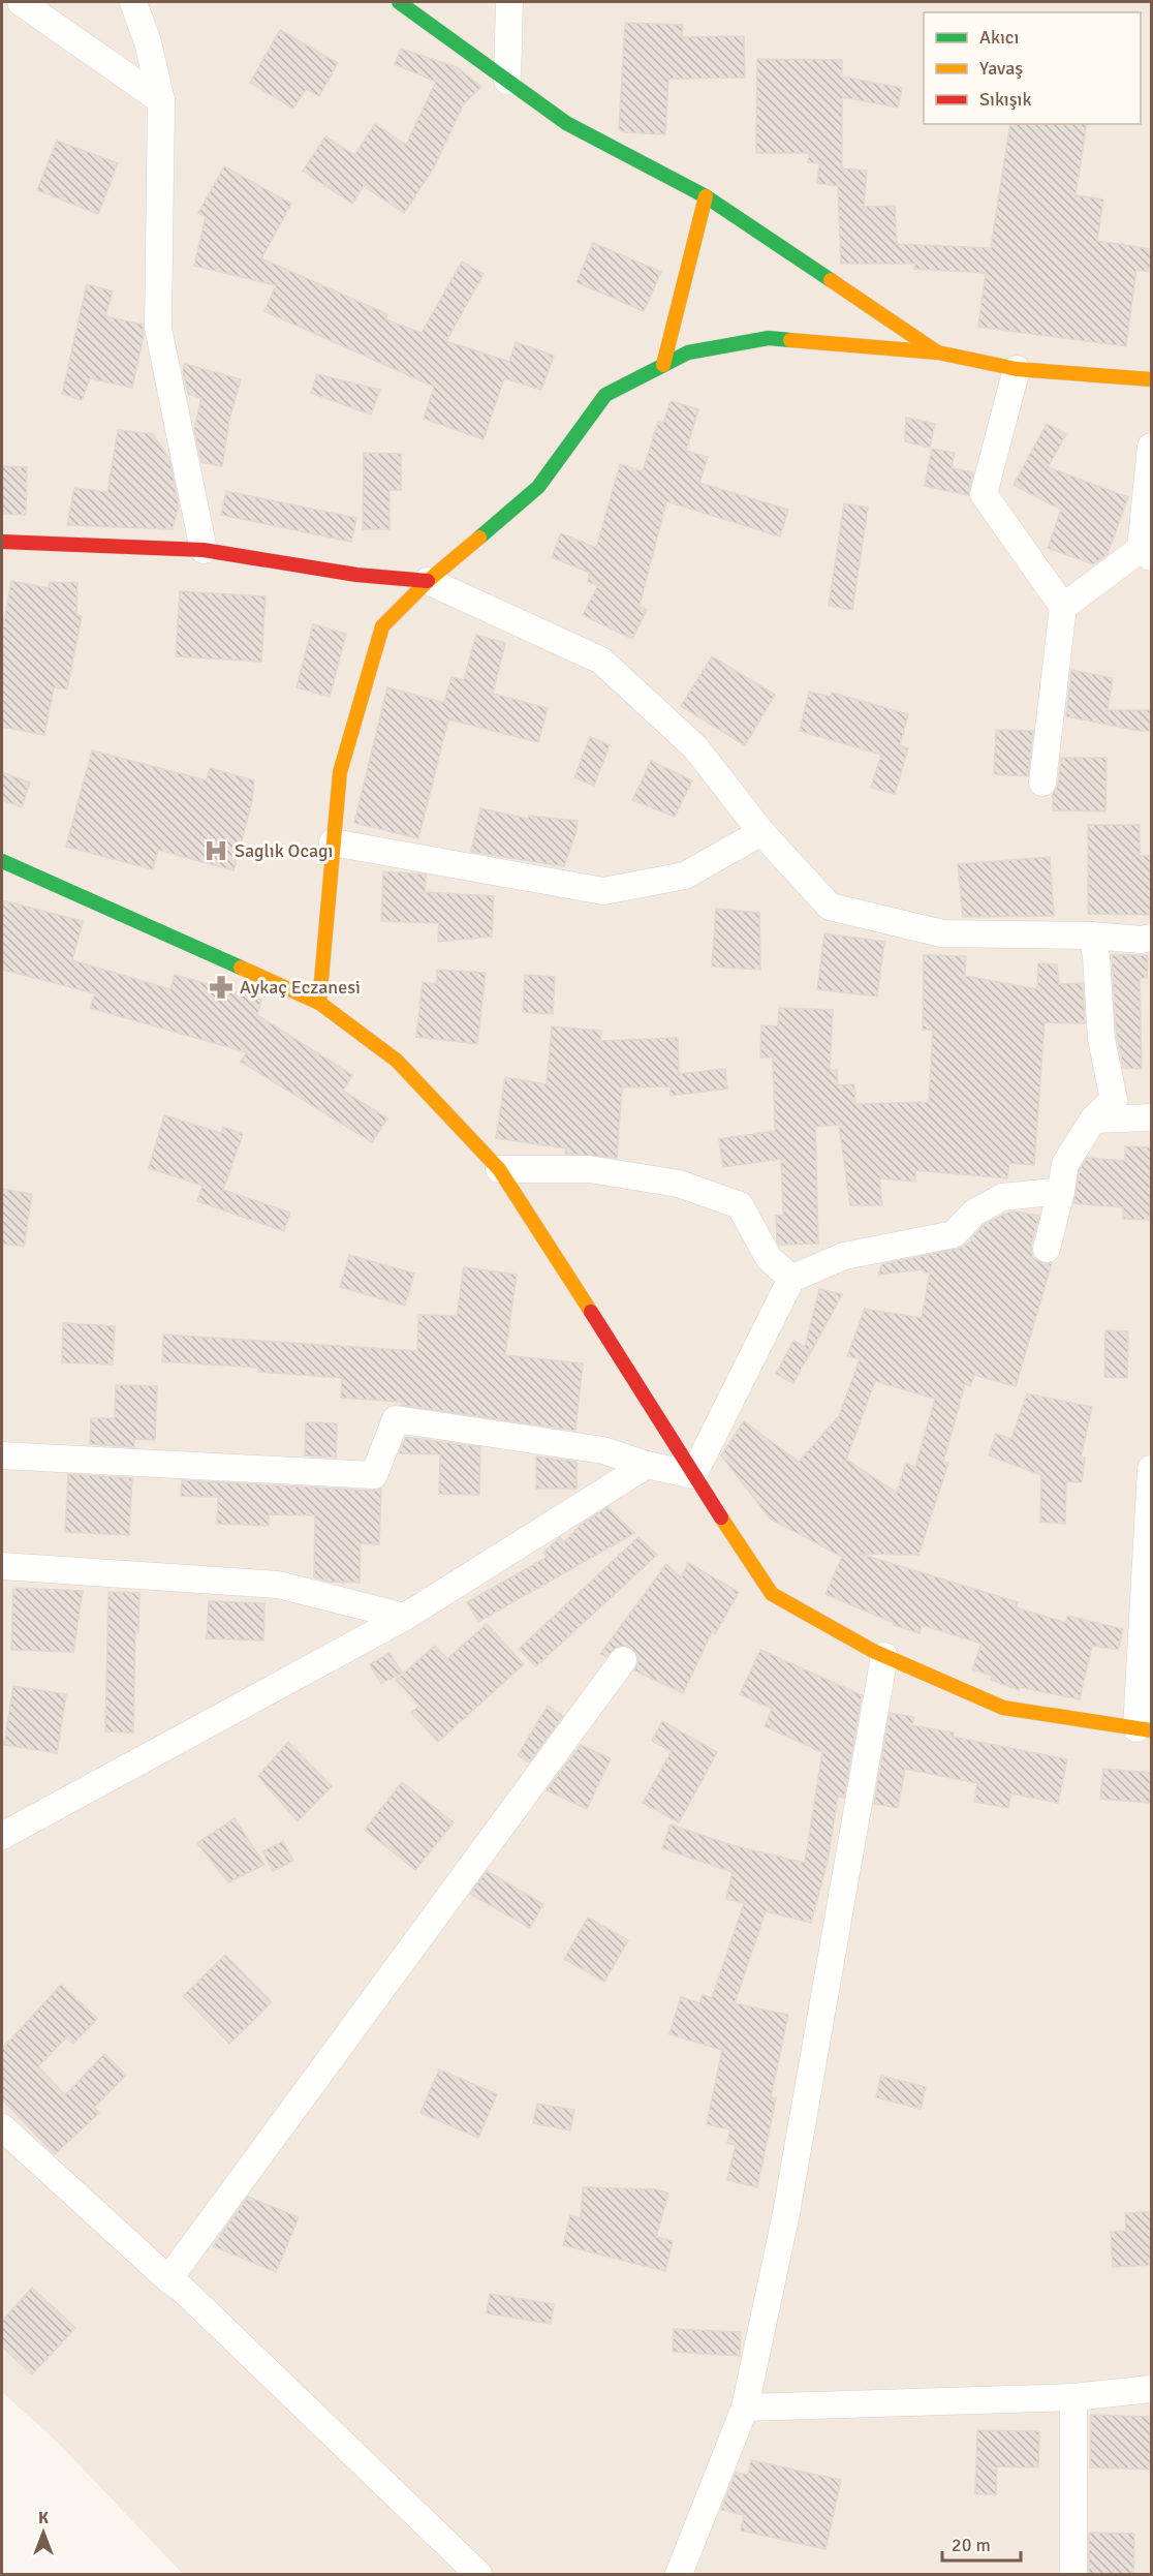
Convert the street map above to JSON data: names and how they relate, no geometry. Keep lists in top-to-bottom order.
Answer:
{
  "places": {
    "hospital": ["Saglık Ocagı"],
    "pharmacy": ["Aykaç Eczanesi"]
  },
  "legend": ["Akıcı", "Yavaş", "Sıkışık"],
  "scale_bar": "20 m",
  "north": "top"
}
